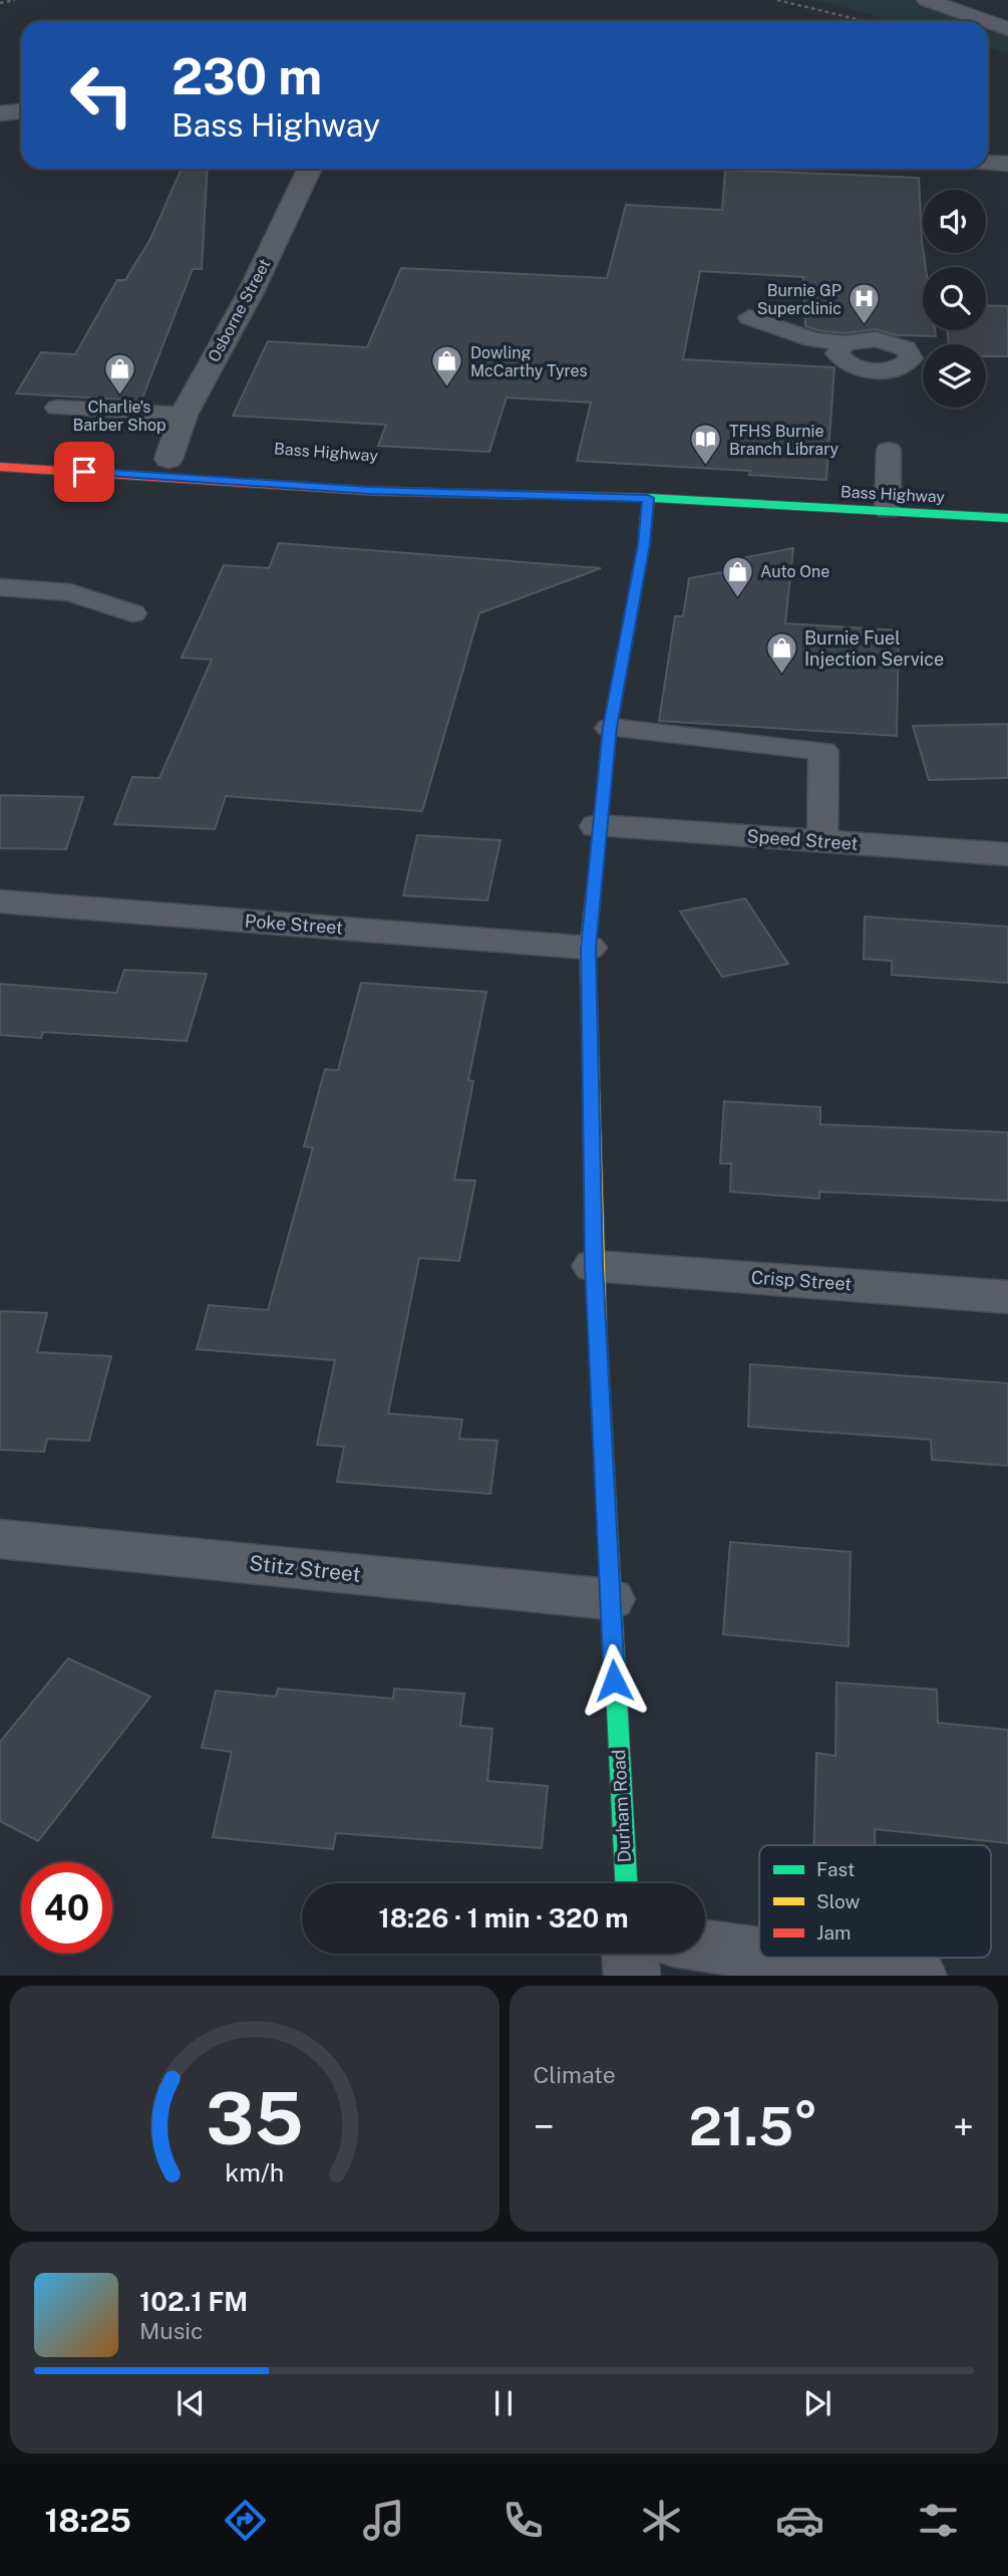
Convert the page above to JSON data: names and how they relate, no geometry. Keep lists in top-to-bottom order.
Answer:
{
  "streets": {
    "main road": ["Bass Highway", "Durham Road"],
    "street": [
      "Osborne Street",
      "Speed Street",
      "Poke Street",
      "Crisp Street",
      "Stitz Street"
    ]
  },
  "crossings": [
    ["Bass Highway", "Durham Road"],
    ["Speed Street", "Durham Road"],
    ["Poke Street", "Durham Road"],
    ["Crisp Street", "Durham Road"],
    ["Stitz Street", "Durham Road"]
  ],
  "places": {
    "hospital": ["Burnie GP Superclinic"],
    "shop": [
      "Dowling McCarthy Tyres",
      "Charlie's Barber Shop",
      "Auto One",
      "Burnie Fuel Injection Service"
    ],
    "library": ["TFHS Burnie Branch Library"]
  },
  "legend": ["Fast", "Slow", "Jam"],
  "page": {
    "turn": ["230 m", "Bass Highway"],
    "limit": "40",
    "trip": "18:26 · 1 min · 320 m",
    "tile": "Climate",
    "heat": ["−", "21.5°", "+"],
    "song": ["102.1 FM", "Music"],
    "tabs": "18:25",
    "gauge": ["35", "km/h"]
  }
}
